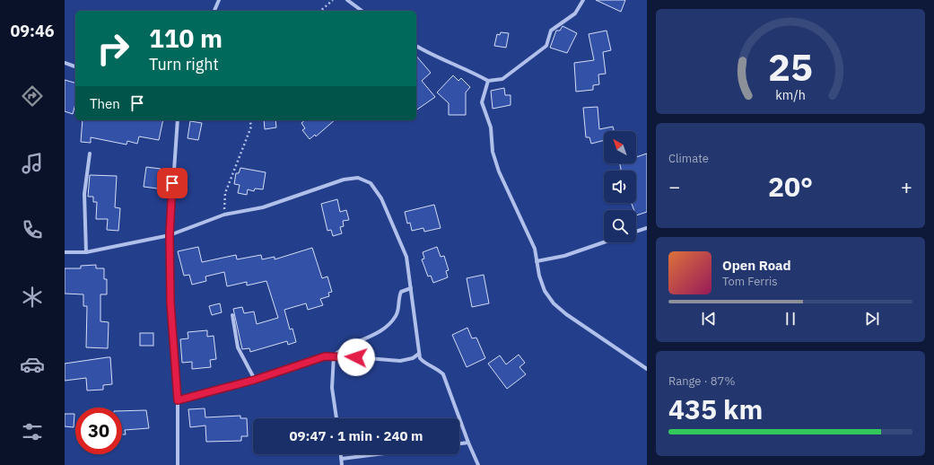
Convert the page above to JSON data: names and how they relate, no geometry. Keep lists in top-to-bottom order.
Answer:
{
  "north": "top left",
  "page": {
    "tabs": "09:46",
    "turn": ["110 m", "Turn right"],
    "then": "Then",
    "tile": [
      "Climate",
      ["Range · 87%", "435 km"]
    ],
    "heat": ["−", "20°", "+"],
    "song": ["Open Road", "Tom Ferris"],
    "limit": "30",
    "trip": "09:47 · 1 min · 240 m",
    "gauge": ["25", "km/h"]
  }
}
